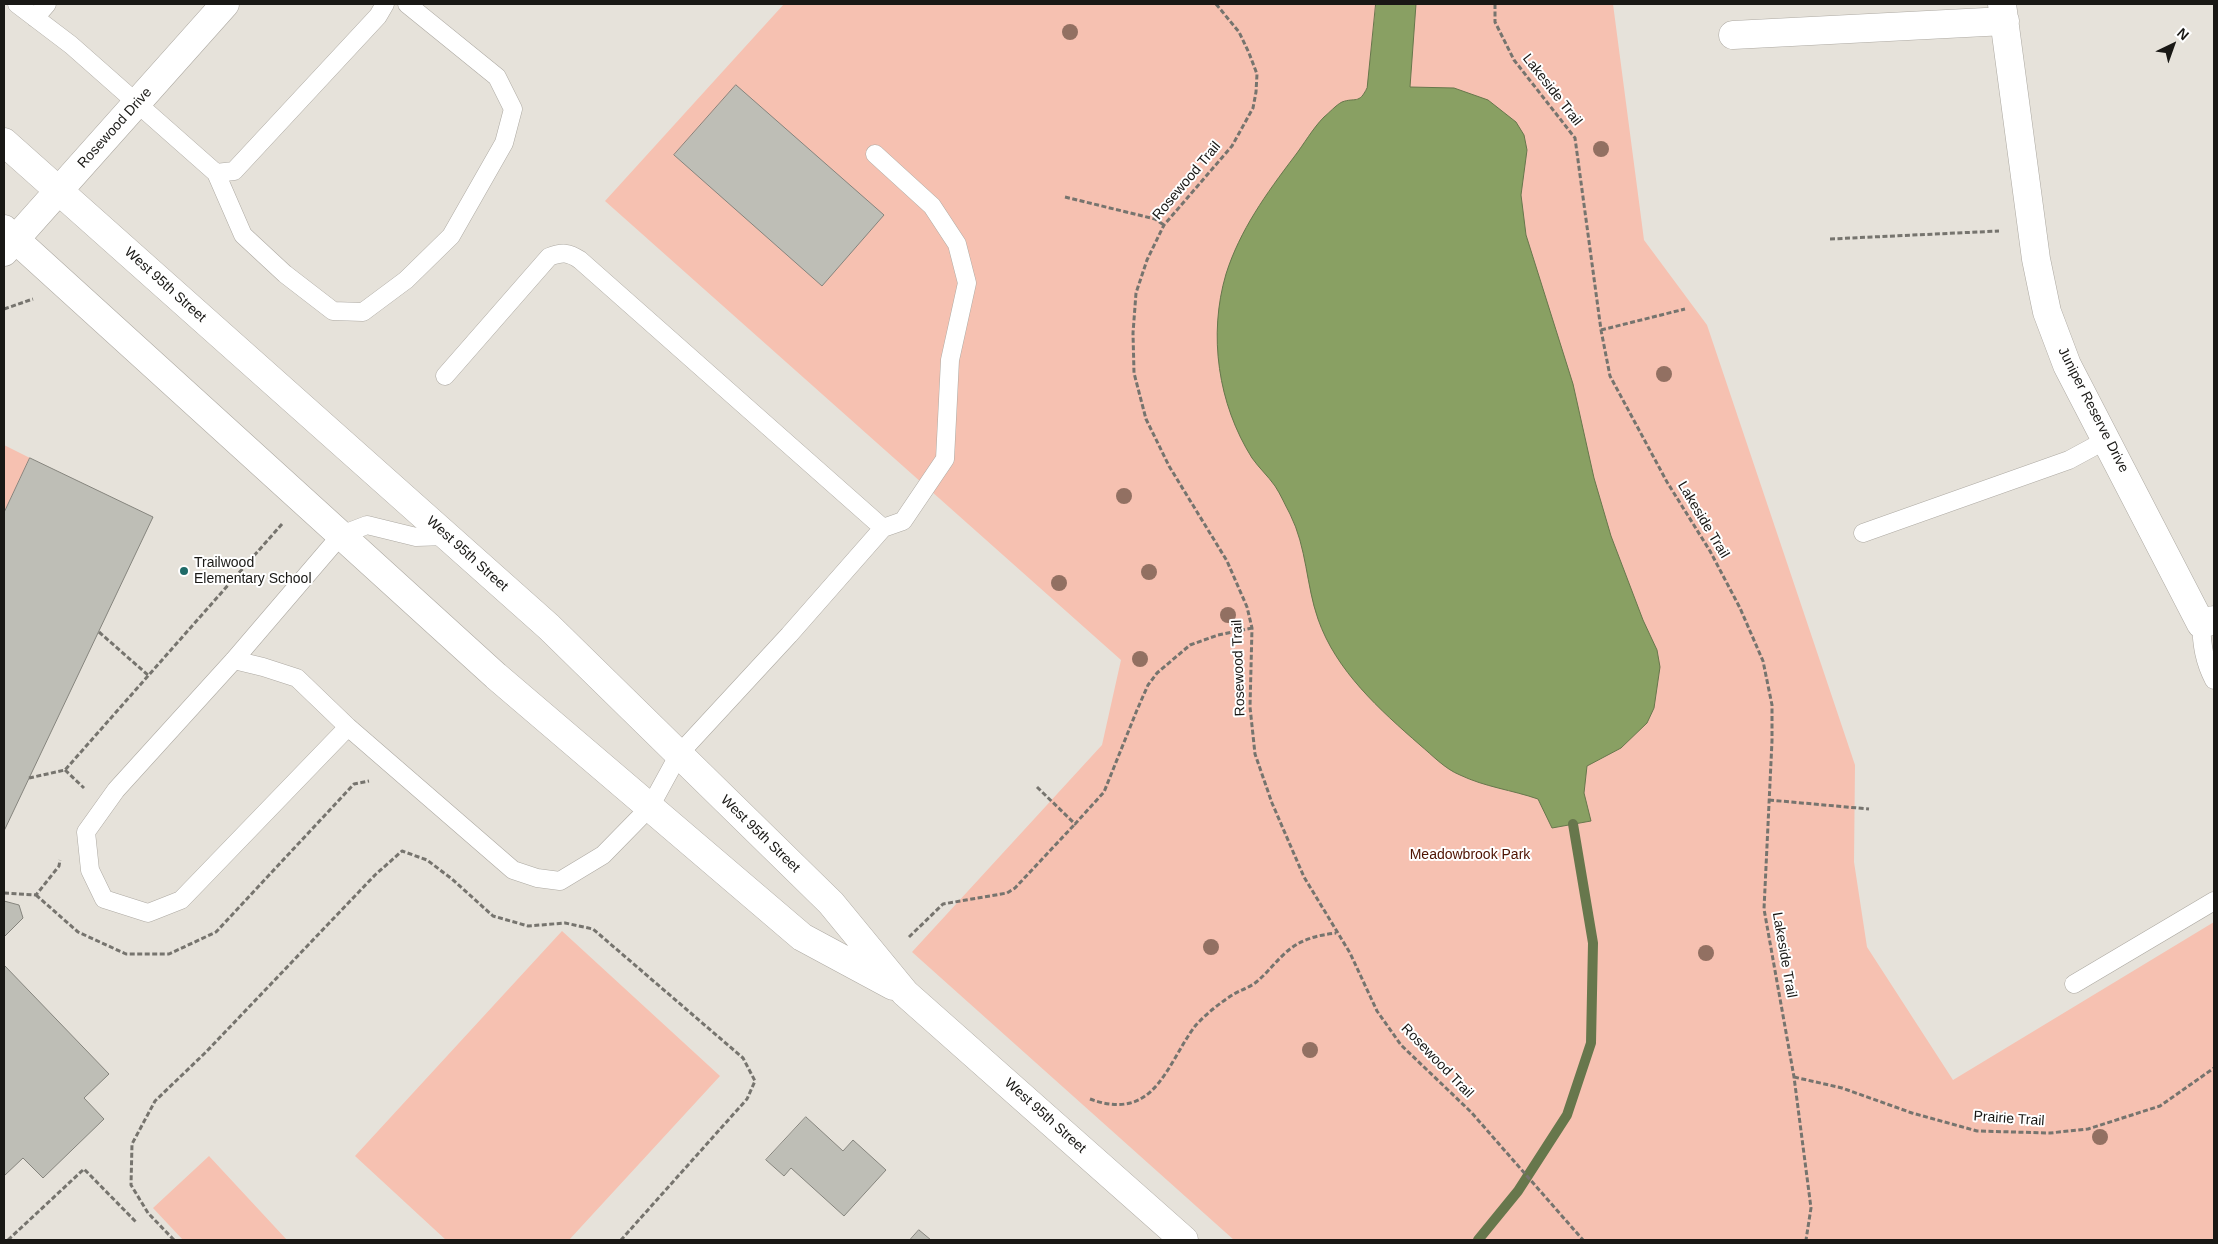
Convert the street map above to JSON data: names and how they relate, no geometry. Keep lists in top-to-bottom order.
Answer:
{
  "streets": {
    "main road": ["Rosewood Drive", "West 95th Street", "Juniper Reserve Drive"],
    "path": ["Lakeside Trail", "Rosewood Trail", "Prairie Trail"]
  },
  "crossings": [
    ["Lakeside Trail", "Prairie Trail"],
    ["Rosewood Drive", "West 95th Street"]
  ],
  "parks": ["Meadowbrook Park"],
  "places": ["Trailwood Elementary School"],
  "north": "top right"
}
